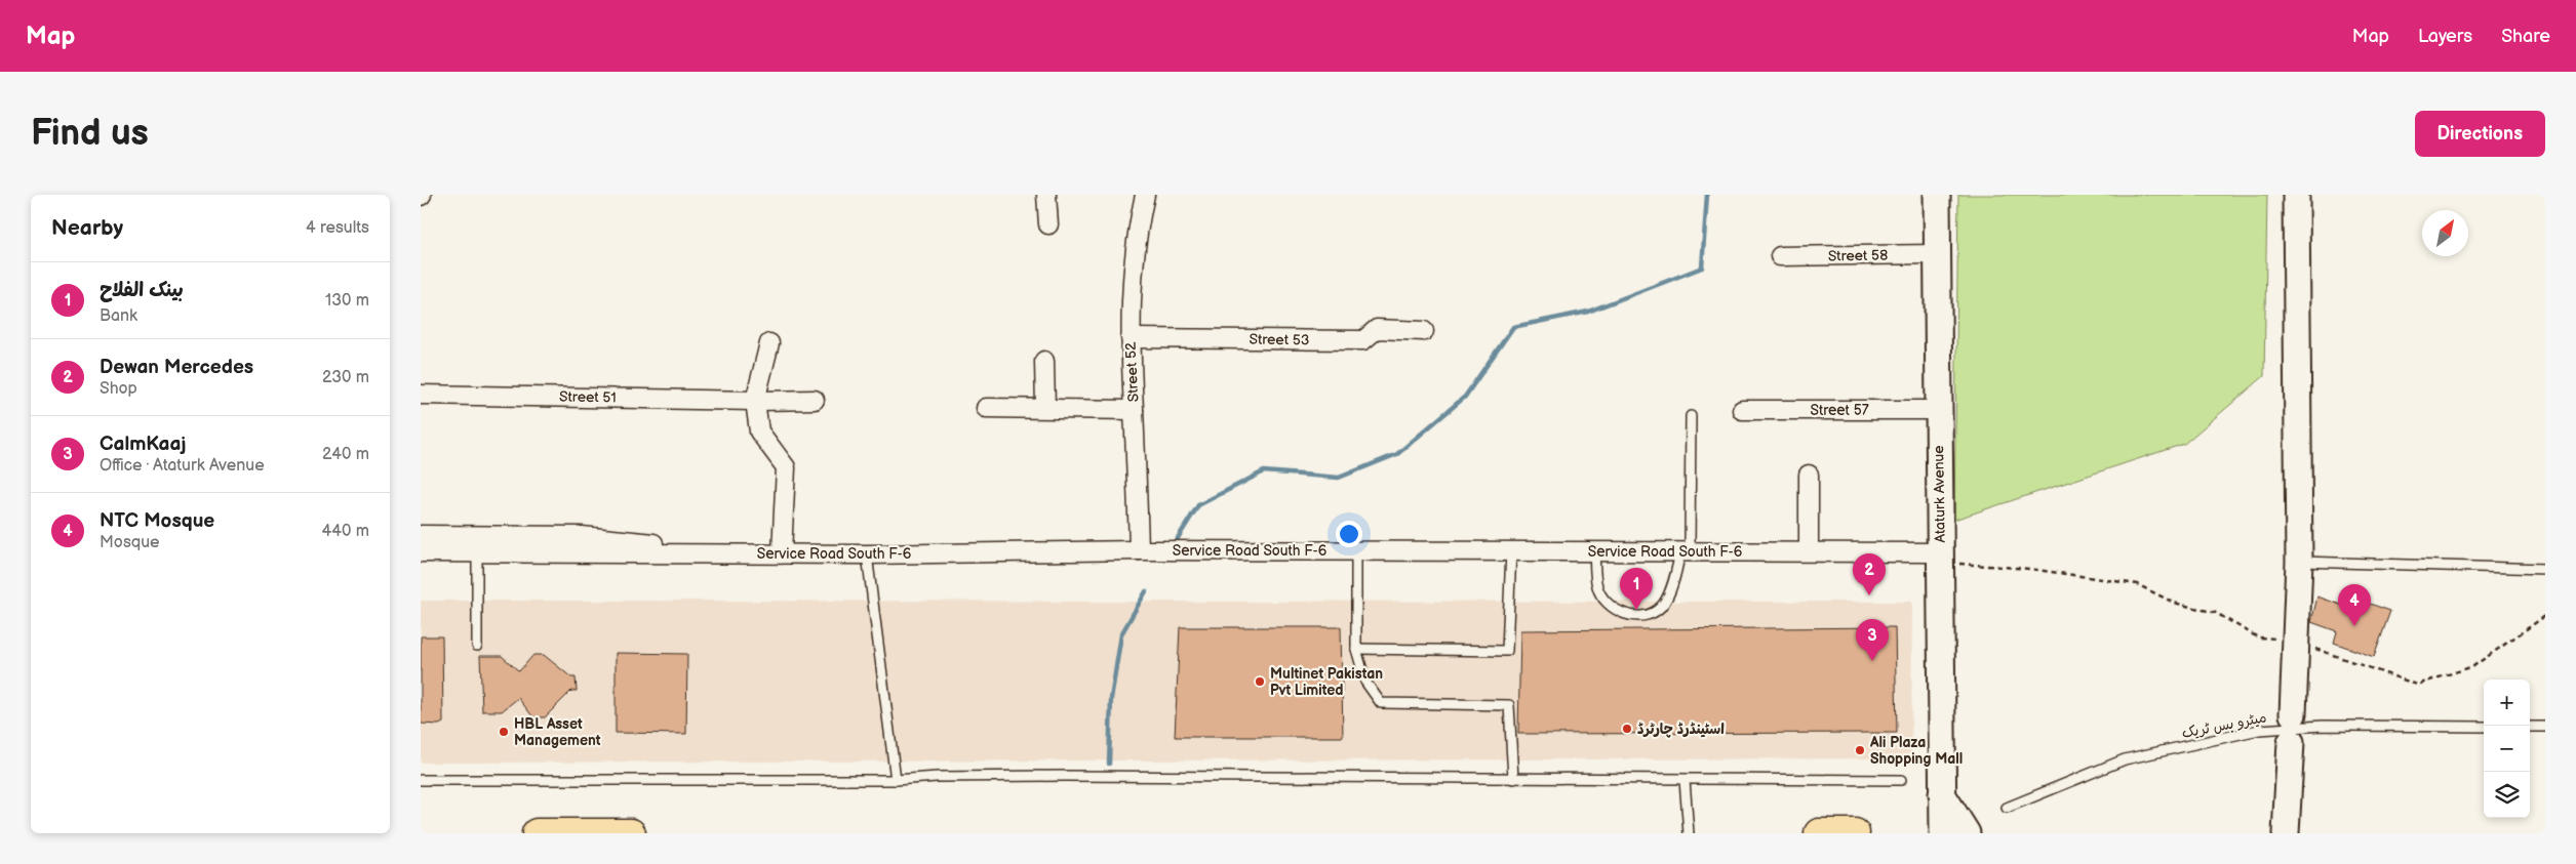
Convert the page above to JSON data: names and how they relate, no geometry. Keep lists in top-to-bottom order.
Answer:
{
  "streets": {
    "street": [
      "Street 58",
      "Street 53",
      "Street 52",
      "Street 51",
      "Street 57",
      "Ataturk Avenue",
      "Service Road South F-6"
    ],
    "lane": ["میٹرو بس ٹریک"]
  },
  "crossings": [
    ["Street 58", "Ataturk Avenue"],
    ["Street 53", "Street 52"],
    ["Street 52", "Service Road South F-6"],
    ["Street 57", "Ataturk Avenue"],
    ["Ataturk Avenue", "Service Road South F-6"]
  ],
  "places": [
    "Multinet Pakistan Pvt Limited",
    "اسٹینڈرڈ چارٹرڈ",
    "HBL Asset Management",
    "Ali Plaza Shopping Mall"
  ],
  "north": "top right",
  "page": {
    "header": "Map",
    "nav": ["Map", "Layers", "Share"],
    "buttons": "Directions",
    "title": "Find us",
    "heading": ["Nearby", "4 results"],
    "list": [
      {
        "mark": "1",
        "name": "بینک الفلاح",
        "note": "Bank",
        "value": "130 m"
      },
      {
        "mark": "2",
        "name": "Dewan Mercedes",
        "note": "Shop",
        "value": "230 m"
      },
      {
        "mark": "3",
        "name": "CalmKaaj",
        "note": "Office · Ataturk Avenue",
        "value": "240 m"
      },
      {
        "mark": "4",
        "name": "NTC Mosque",
        "note": "Mosque",
        "value": "440 m"
      }
    ],
    "pins": [
      "2",
      "1",
      "4",
      "3"
    ],
    "map_buttons": ["+", "−"]
  }
}
